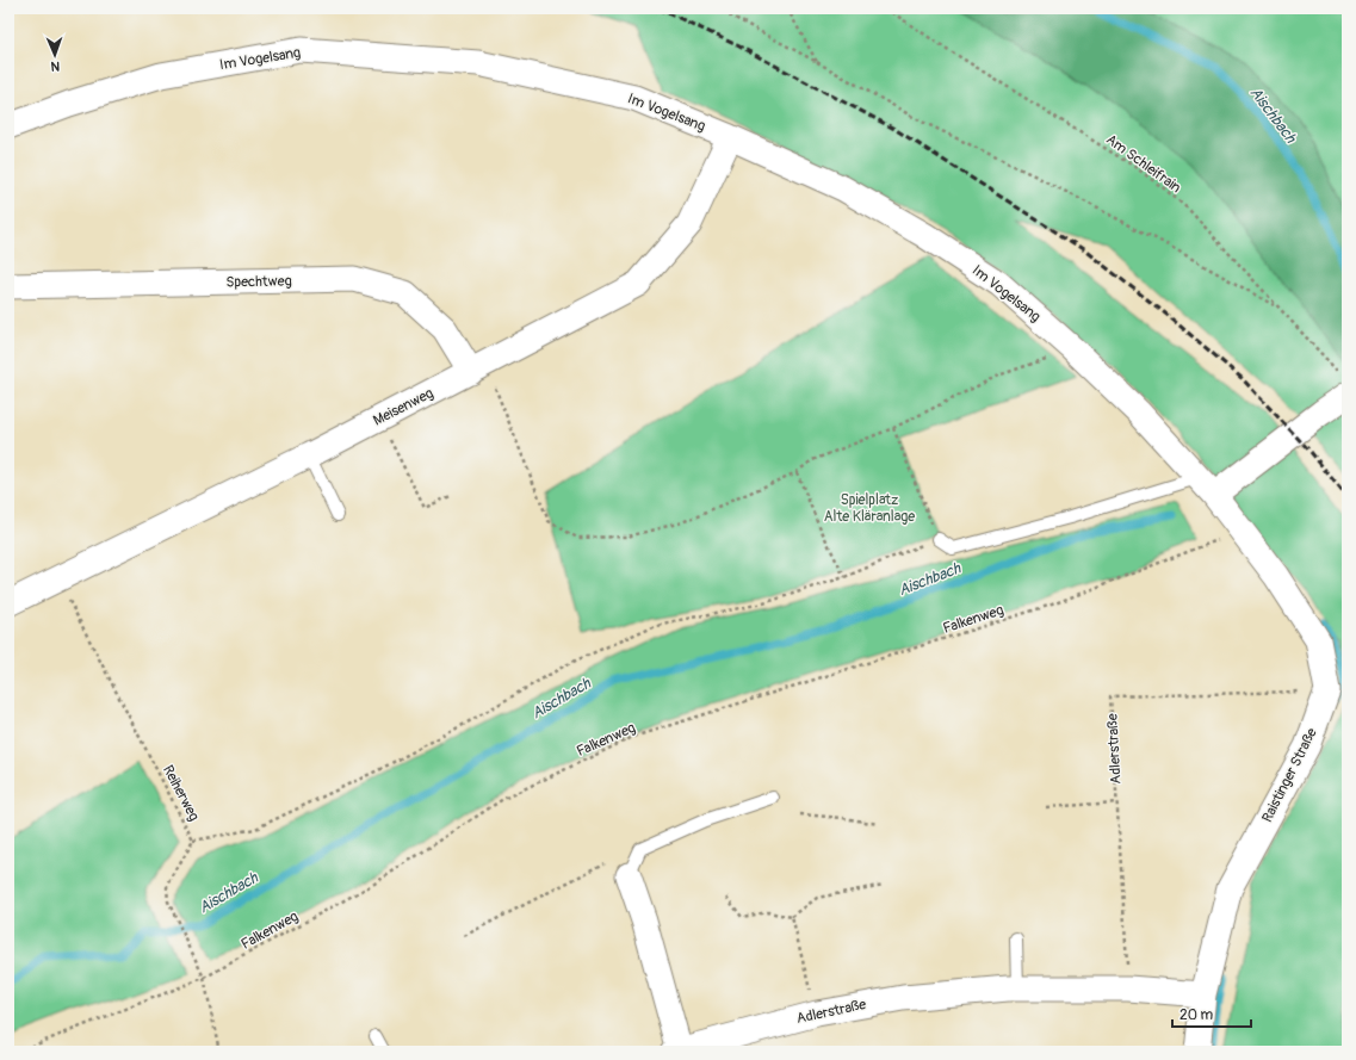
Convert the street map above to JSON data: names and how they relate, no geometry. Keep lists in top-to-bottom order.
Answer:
{
  "streets": {
    "street": [
      "Im Vogelsang",
      "Spechtweg",
      "Meisenweg",
      "Adlerstraße",
      "Raistinger Straße"
    ],
    "path": ["Am Schleifrain", "Falkenweg", "Reiherweg"]
  },
  "crossings": [
    ["Im Vogelsang", "Meisenweg"],
    ["Spechtweg", "Meisenweg"],
    ["Meisenweg", "Reiherweg"],
    ["Falkenweg", "Reiherweg"],
    ["Adlerstraße", "Raistinger Straße"]
  ],
  "water": ["Aischbach"],
  "parks": ["Spielplatz Alte Kläranlage"],
  "scale_bar": "20 m",
  "north": "bottom"
}
